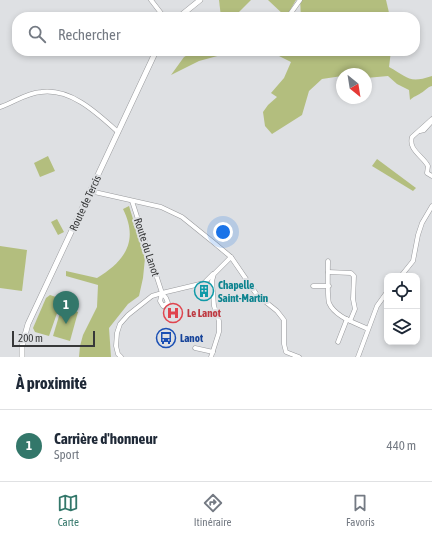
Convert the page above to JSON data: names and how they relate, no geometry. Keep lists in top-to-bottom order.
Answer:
{
  "streets": {
    "main road": ["Route de Tercis"],
    "street": ["Route du Lanot"]
  },
  "crossings": [
    ["Route de Tercis", "Route du Lanot"]
  ],
  "places": {
    "building": ["Chapelle Saint-Martin"],
    "hospital": ["Le Lanot"],
    "bus stop": ["Lanot"]
  },
  "scale_bar": "200 m",
  "north": "bottom right",
  "page": {
    "search": "Rechercher",
    "pins": "1",
    "scale": "200 m",
    "heading": "À proximité",
    "list": [
      {
        "mark": "1",
        "name": "Carrière d'honneur",
        "note": "Sport",
        "value": "440 m"
      }
    ],
    "nav": ["Carte", "Itinéraire", "Favoris"]
  }
}
